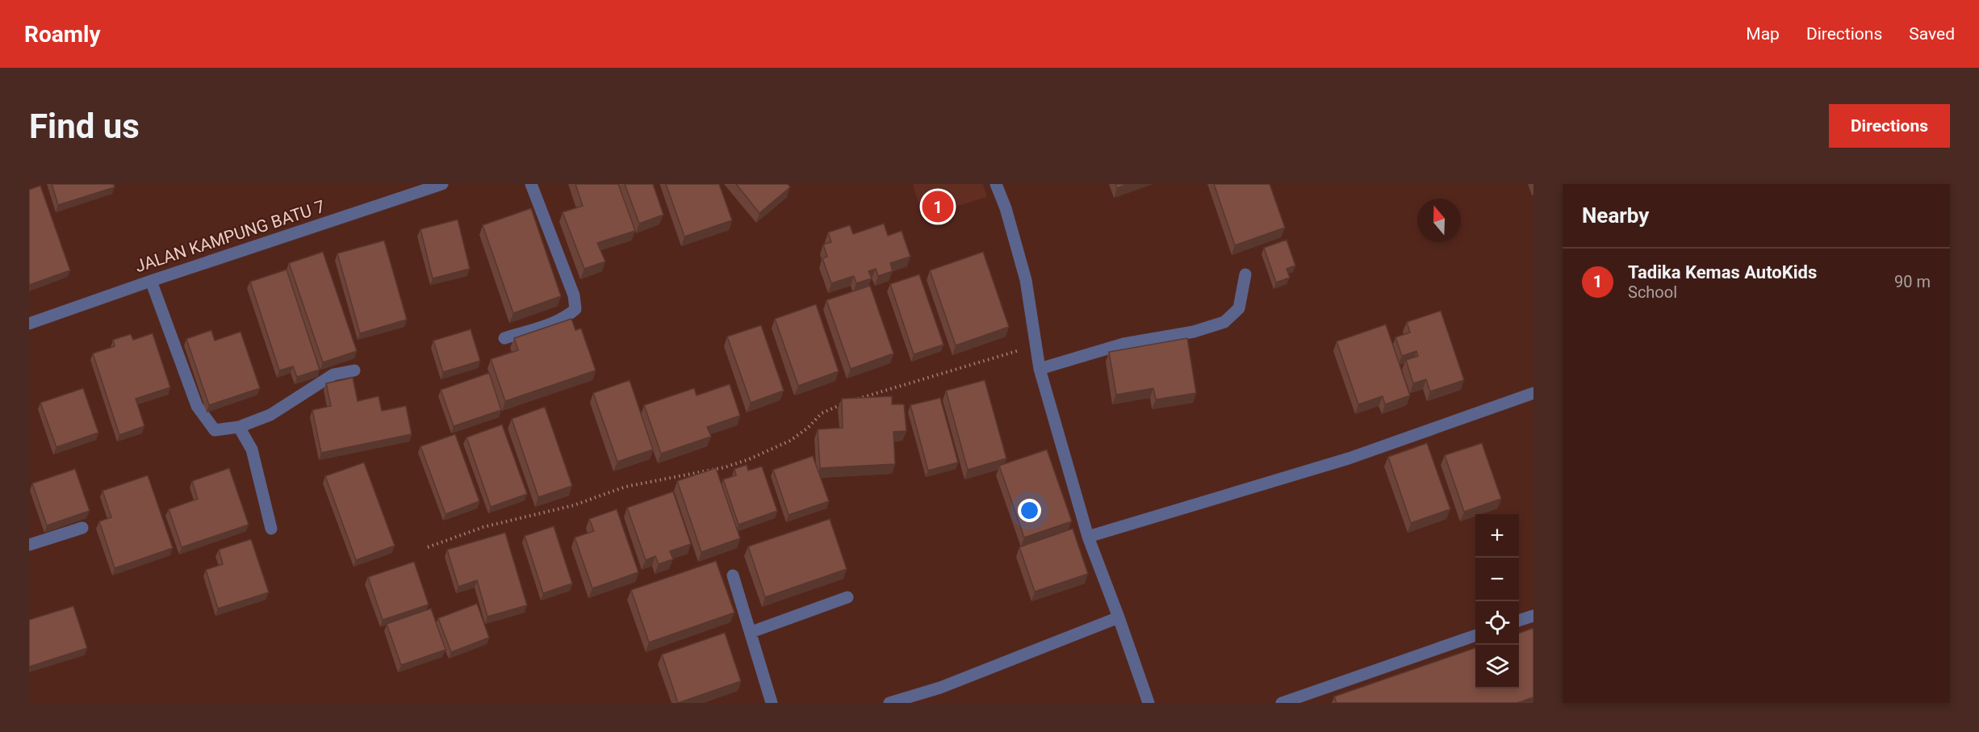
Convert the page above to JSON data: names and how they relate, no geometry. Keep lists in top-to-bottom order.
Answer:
{
  "streets": {
    "street": ["JALAN KAMPUNG BATU 7"]
  },
  "north": "top",
  "page": {
    "header": "Roamly",
    "nav": ["Map", "Directions", "Saved"],
    "buttons": "Directions",
    "title": "Find us",
    "heading": "Nearby",
    "pins": "1",
    "list": [
      {
        "mark": "1",
        "name": "Tadika Kemas AutoKids",
        "note": "School",
        "value": "90 m"
      }
    ],
    "map_buttons": ["+", "−"]
  }
}
